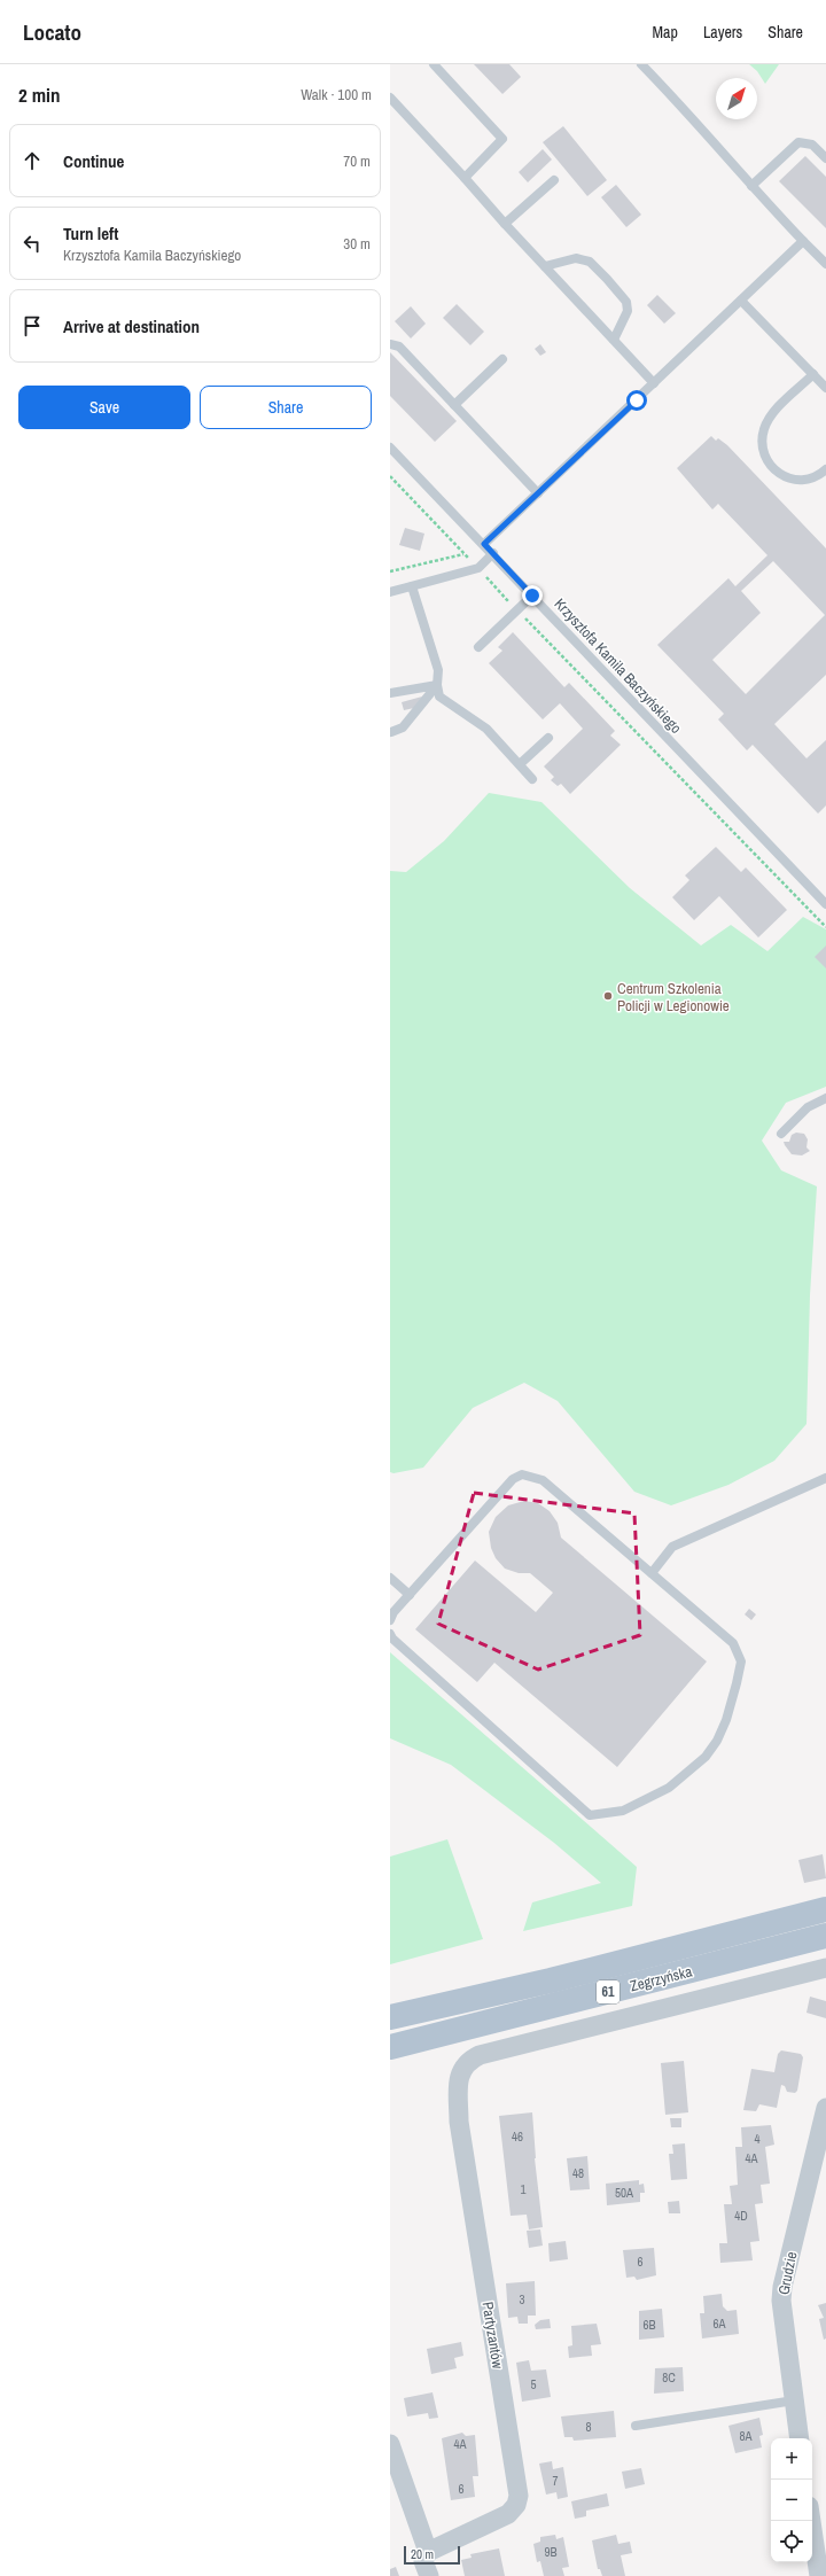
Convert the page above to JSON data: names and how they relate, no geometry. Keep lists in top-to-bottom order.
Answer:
{
  "streets": {
    "main road": ["Zegrzyńska", "61"],
    "street": ["Grudzie", "Partyzantów"],
    "lane": ["Krzysztofa Kamila Baczyńskiego"]
  },
  "crossings": [
    ["Zegrzyńska", "Partyzantów"]
  ],
  "places": ["Centrum Szkolenia Policji w Legionowie"],
  "house_numbers": [
    "46",
    "4",
    "4A",
    "48",
    "1",
    "50A",
    "4D",
    "6",
    "3",
    "6A",
    "6B",
    "8C",
    "5",
    "8",
    "8A",
    "4A",
    "7",
    "6",
    "9B"
  ],
  "scale_bar": "20 m",
  "north": "top right",
  "page": {
    "header": "Locato",
    "nav": ["Map", "Layers", "Share"],
    "heading": ["2 min", "Walk · 100 m"],
    "list": [
      ["Continue", "70 m"],
      ["Turn left", "Krzysztofa Kamila Baczyńskiego", "30 m"],
      "Arrive at destination"
    ],
    "buttons": ["Save", "Share"],
    "map_buttons": ["+", "−"],
    "scale": "20 m"
  }
}
